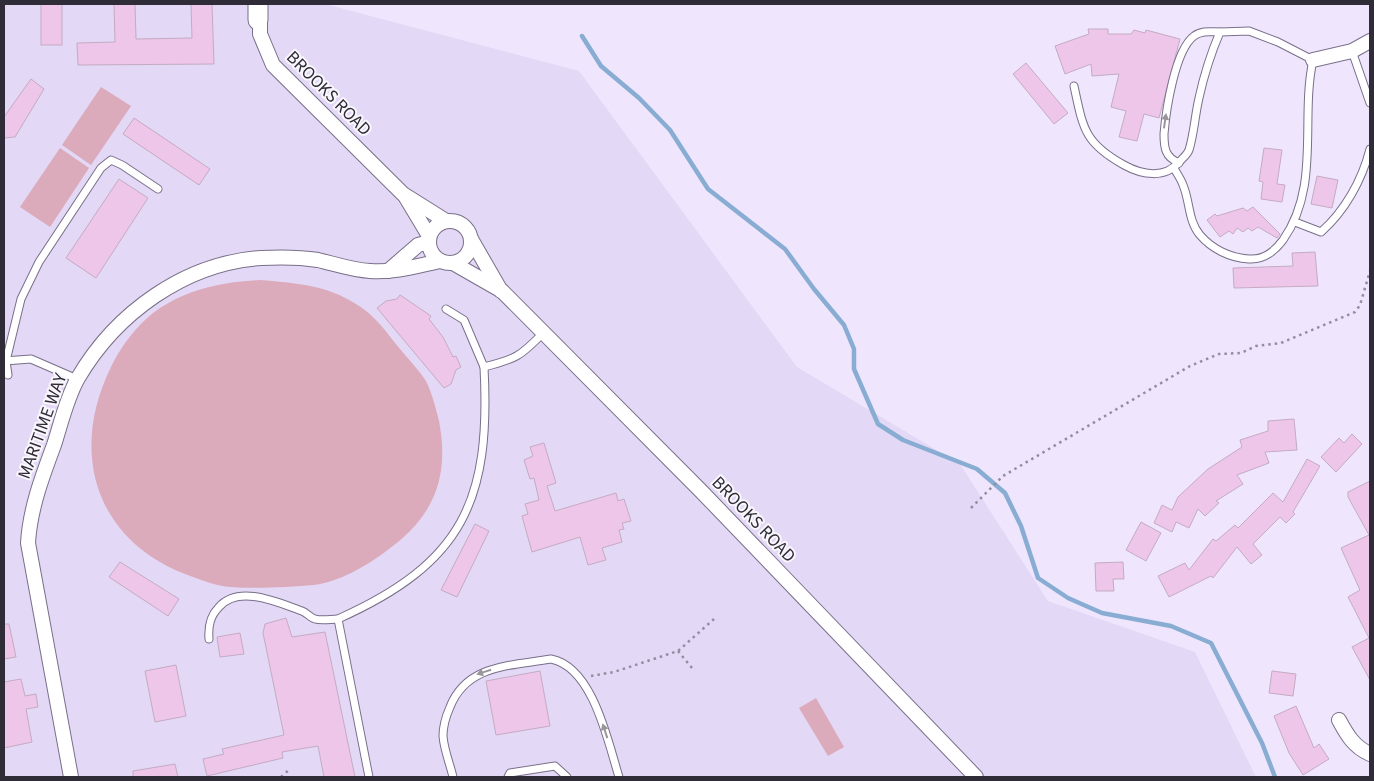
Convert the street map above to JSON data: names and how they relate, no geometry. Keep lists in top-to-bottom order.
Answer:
{
  "streets": {
    "street": ["BROOKS ROAD", "MARITIME WAY"]
  },
  "crossings": [
    ["BROOKS ROAD", "MARITIME WAY"]
  ]
}
